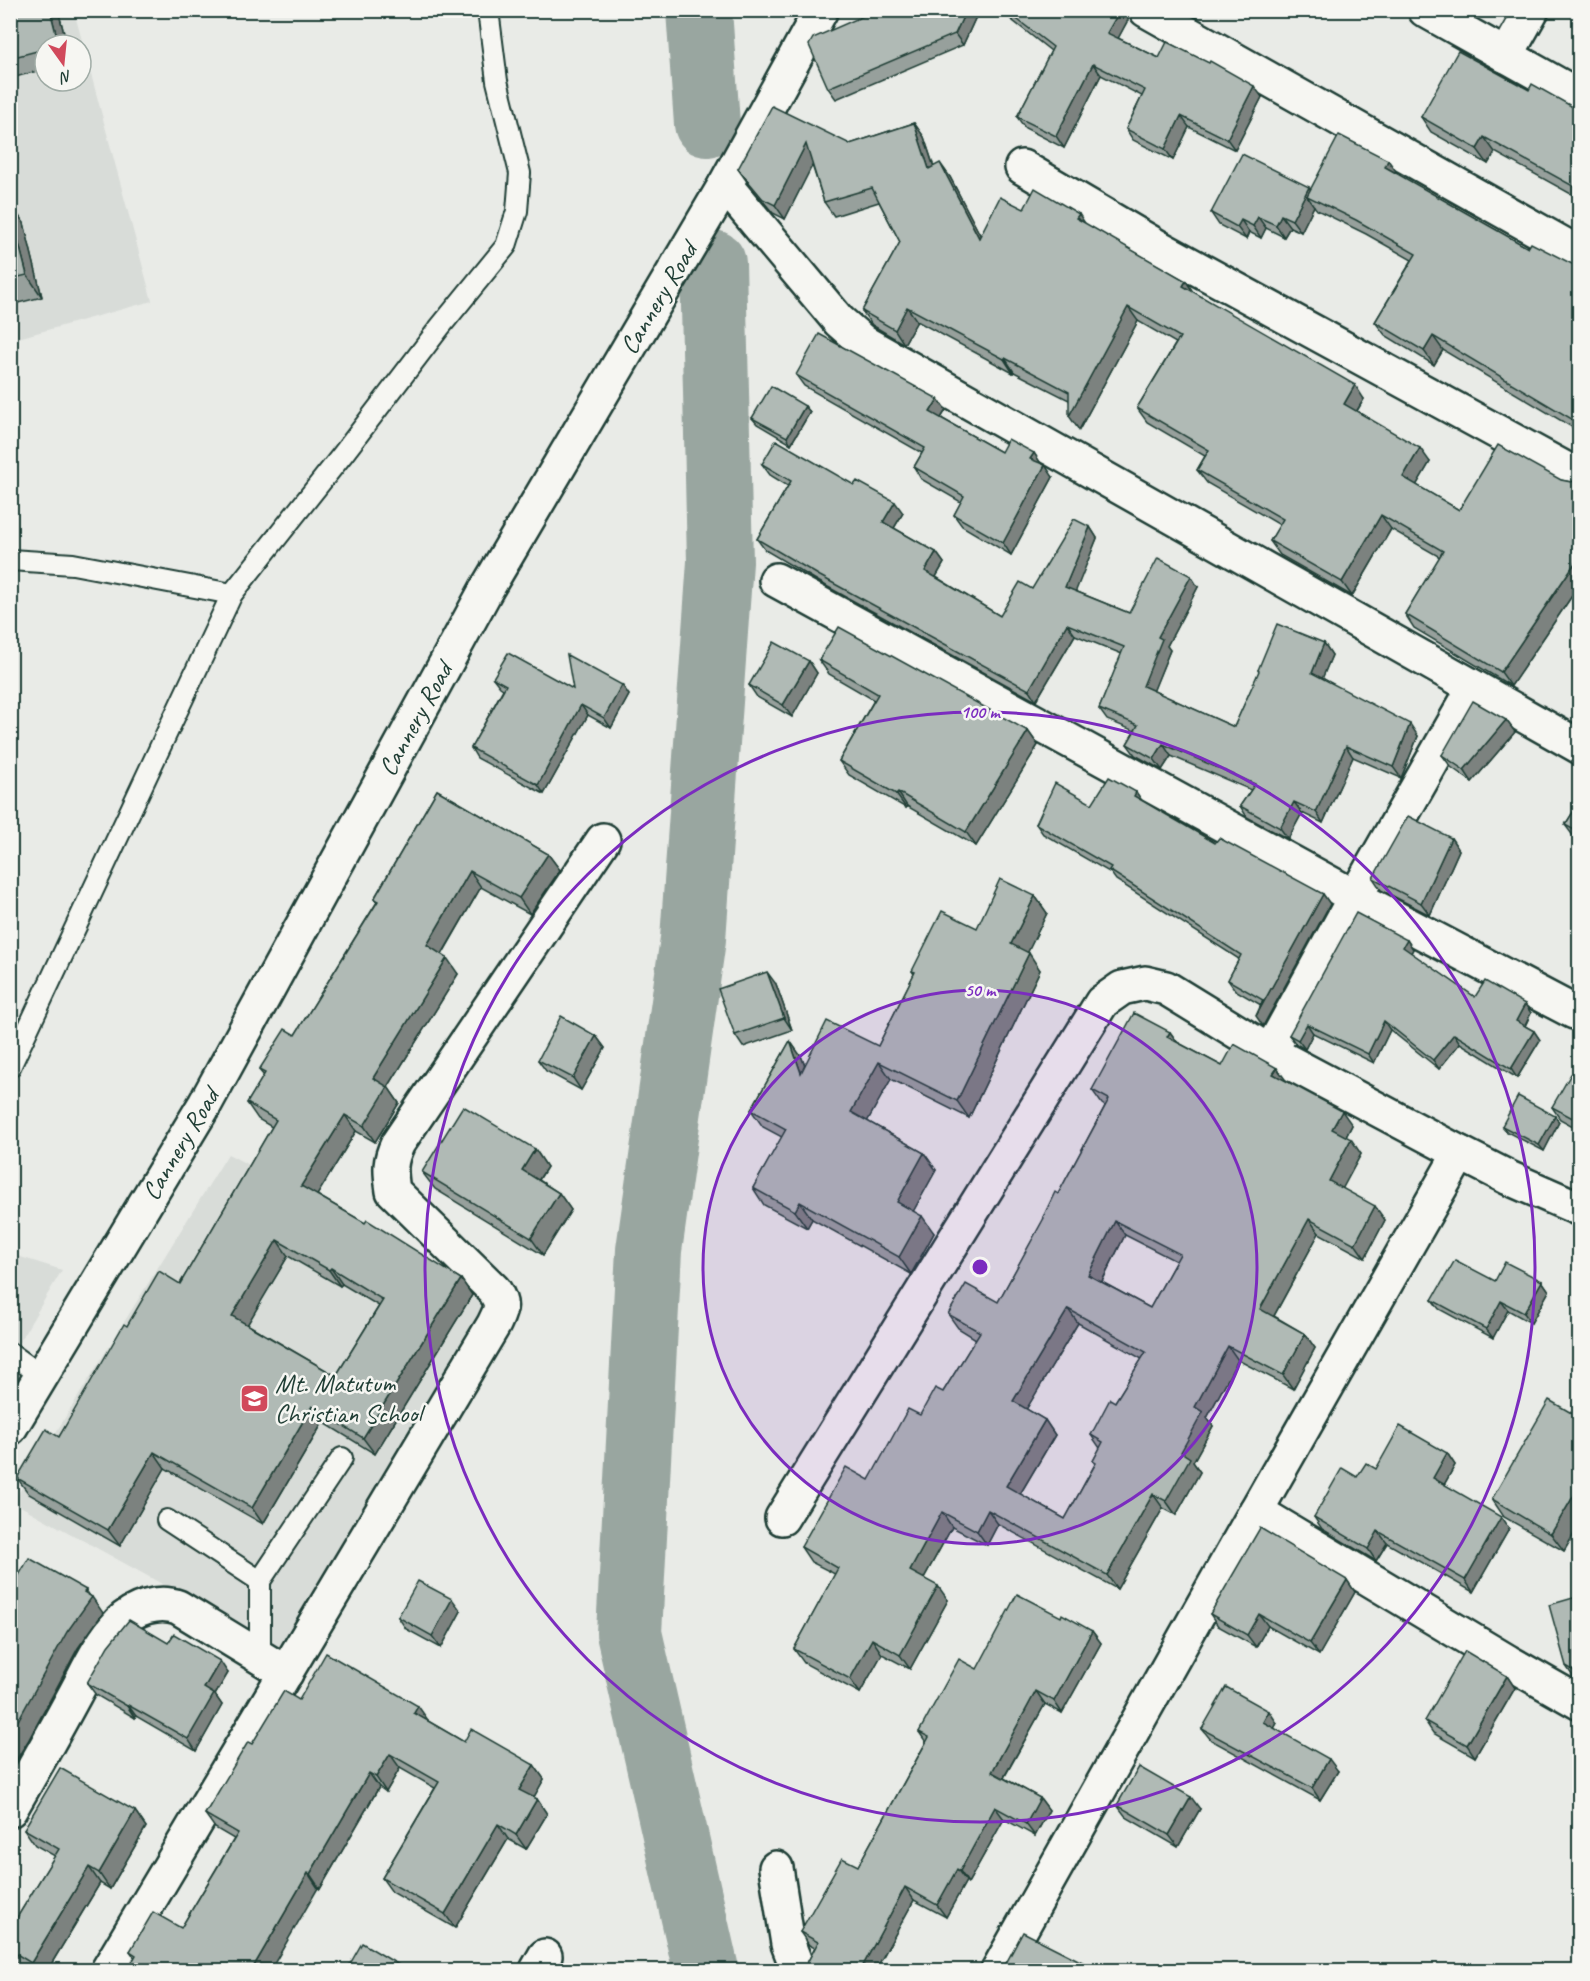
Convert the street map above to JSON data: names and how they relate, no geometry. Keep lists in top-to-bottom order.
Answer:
{
  "streets": {
    "street": ["Cannery Road"]
  },
  "places": {
    "school or university": ["Mt. Matutum Christian School"]
  },
  "north": "bottom",
  "rings": ["100 m", "50 m"]
}
